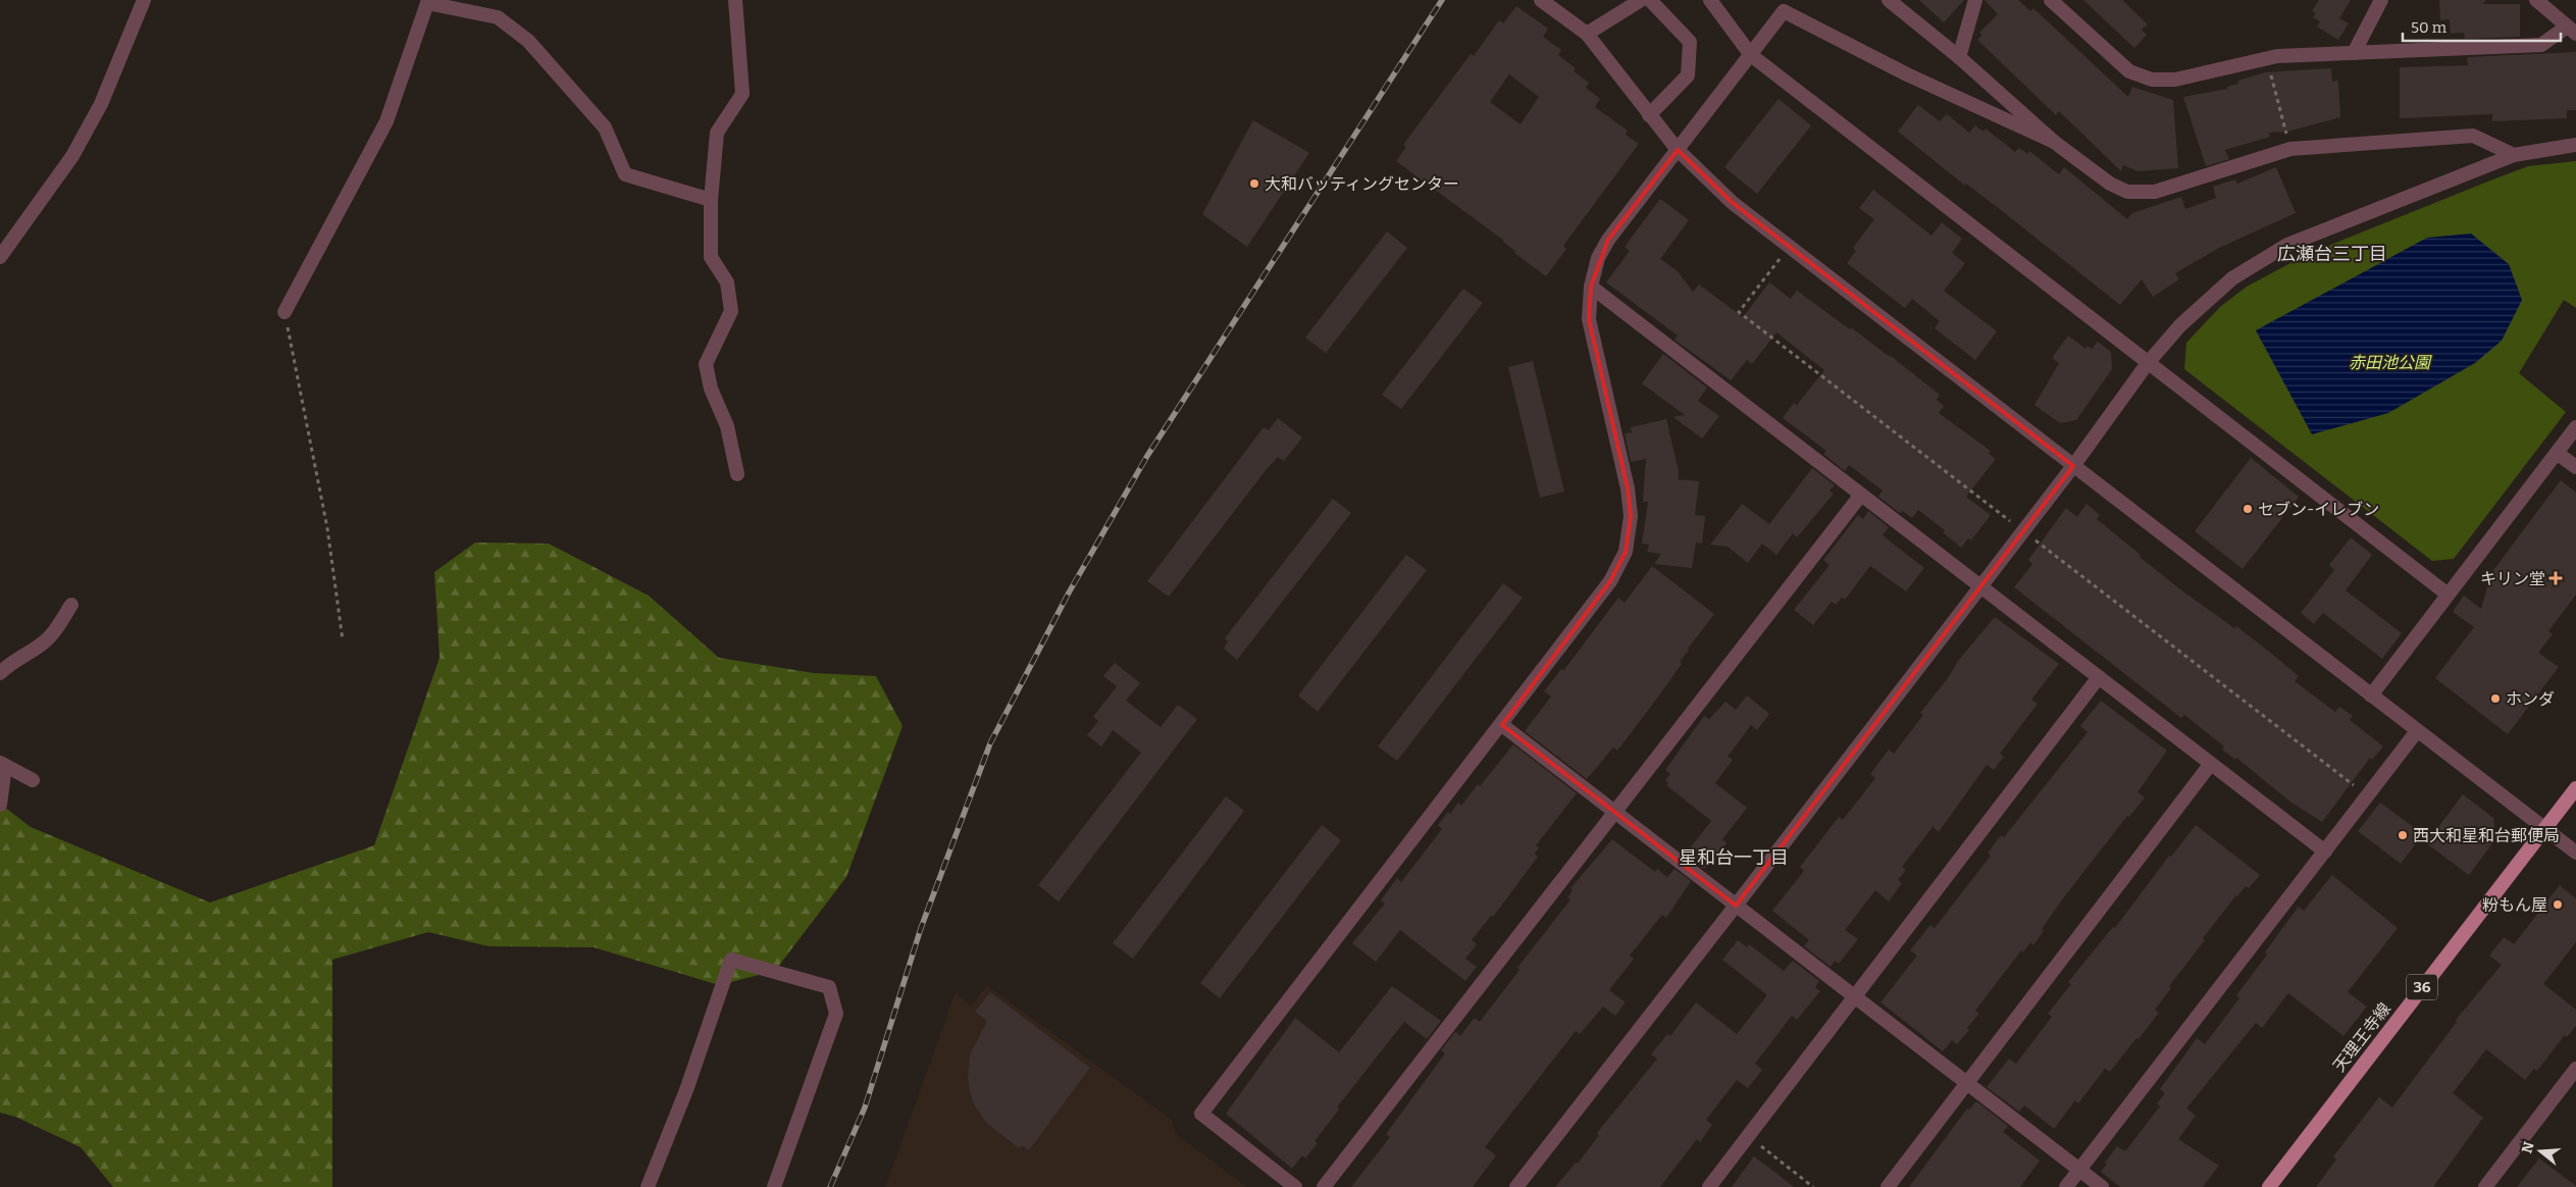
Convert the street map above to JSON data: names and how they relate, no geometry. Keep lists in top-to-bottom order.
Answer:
{
  "streets": {
    "main road": ["36", "天理王寺線"]
  },
  "districts": ["広瀬台三丁目", "星和台一丁目"],
  "parks": ["赤田池公園"],
  "places": {
    "other": [
      "大和バッティングセンター",
      "セブン-イレブン",
      "ホンダ",
      "西大和星和台郵便局",
      "粉もん屋"
    ],
    "health": ["キリン堂"]
  },
  "scale_bar": "50 m",
  "north": "left"
}
